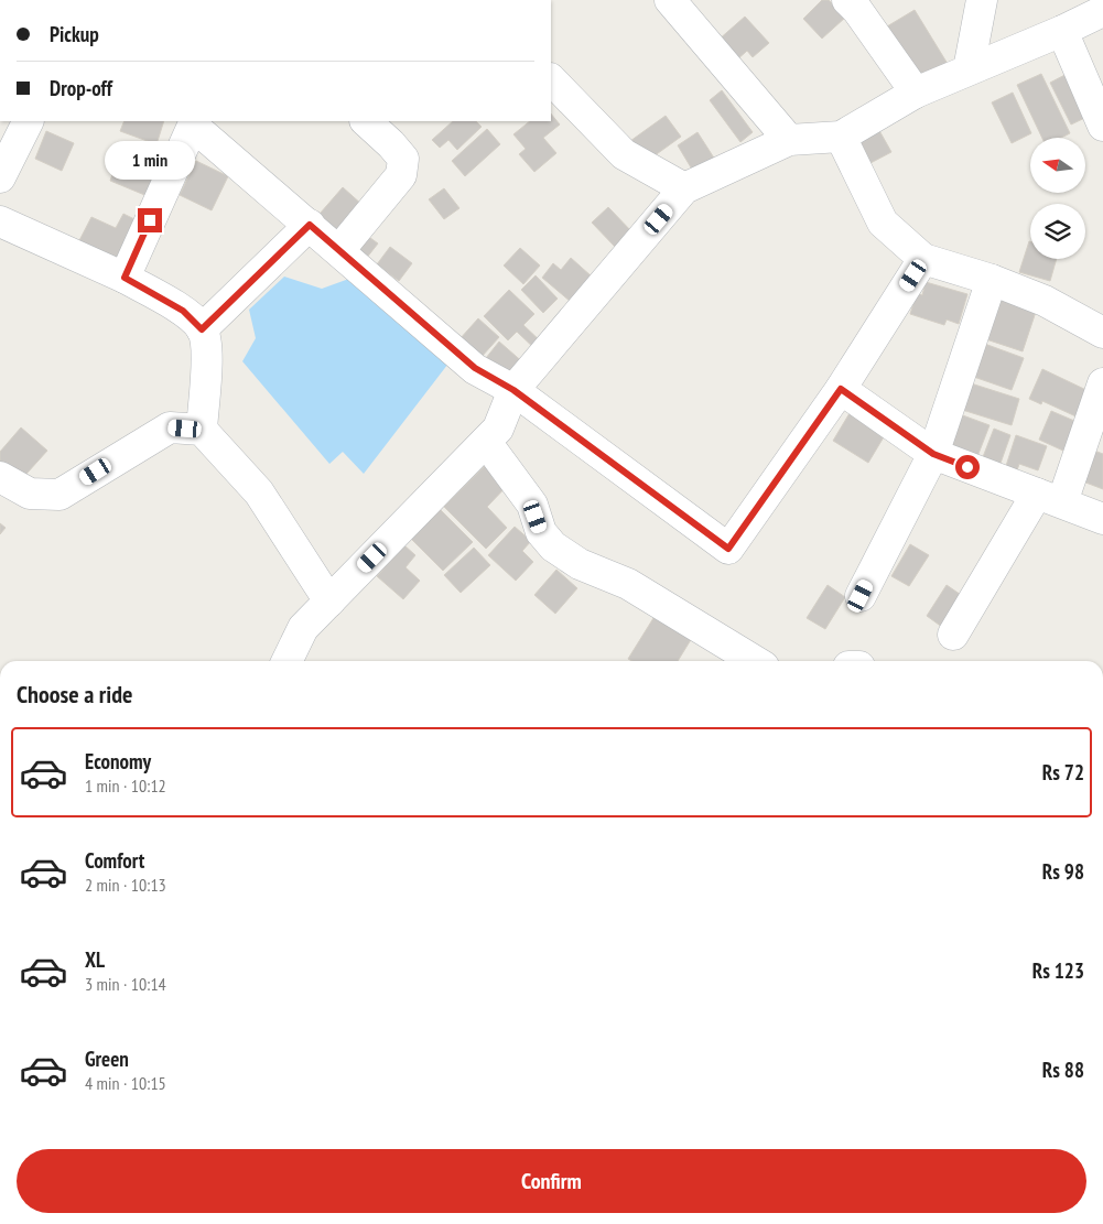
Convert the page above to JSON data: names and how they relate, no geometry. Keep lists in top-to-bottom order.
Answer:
{
  "north": "left",
  "page": {
    "banner": ["Pickup", "Drop-off"],
    "bubble": "1 min",
    "heading": "Choose a ride",
    "list": [
      {
        "name": "Economy",
        "note": "1 min · 10:12",
        "value": "Rs 72"
      },
      {
        "name": "Comfort",
        "note": "2 min · 10:13",
        "value": "Rs 98"
      },
      {
        "name": "XL",
        "note": "3 min · 10:14",
        "value": "Rs 123"
      },
      {
        "name": "Green",
        "note": "4 min · 10:15",
        "value": "Rs 88"
      }
    ],
    "buttons": "Confirm"
  }
}
